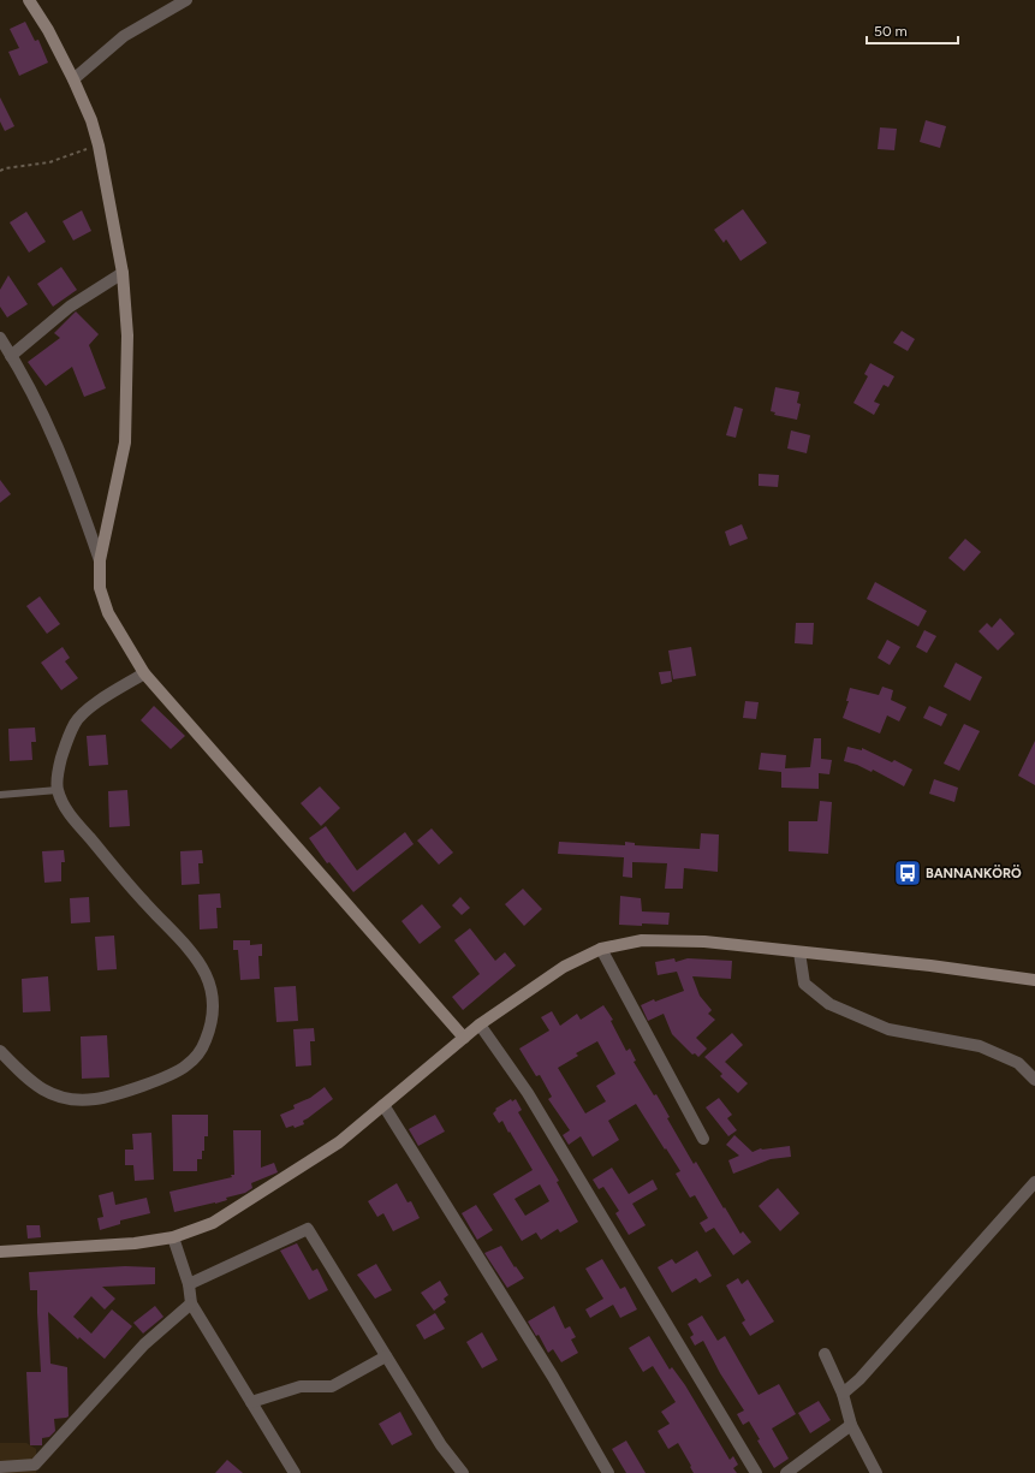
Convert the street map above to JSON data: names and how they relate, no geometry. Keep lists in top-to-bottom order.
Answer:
{
  "places": {
    "bus stop": ["BANNANKÖRÖ"]
  },
  "scale_bar": "50 m"
}
